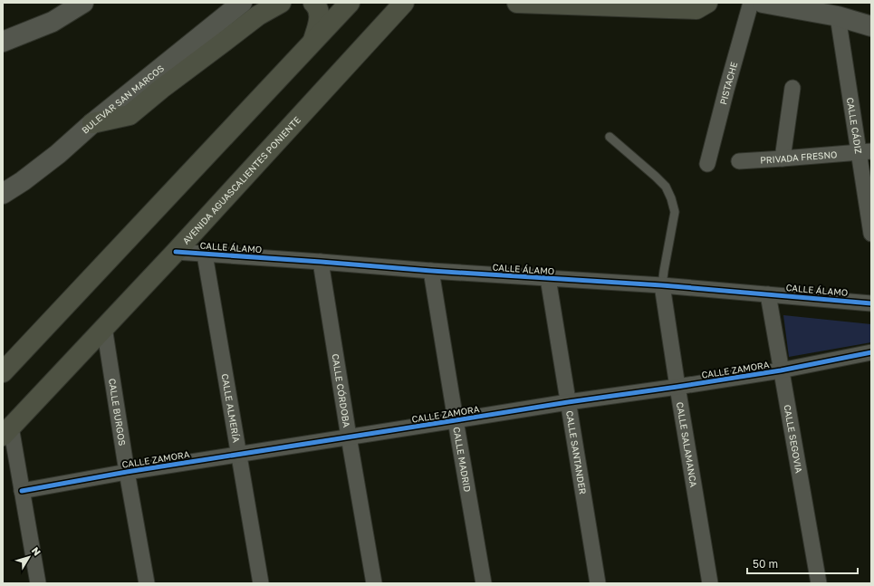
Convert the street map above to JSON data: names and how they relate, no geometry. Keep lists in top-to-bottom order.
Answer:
{
  "streets": {
    "main road": ["AVENIDA AGUASCALIENTES PONIENTE"],
    "street": [
      "PISTACHE",
      "BULEVAR SAN MARCOS",
      "CALLE CÁDIZ",
      "PRIVADA FRESNO",
      "CALLE ÁLAMO",
      "CALLE ZAMORA",
      "CALLE CÓRDOBA",
      "CALLE ALMERÍA",
      "CALLE BURGOS",
      "CALLE SEGOVIA",
      "CALLE SALAMANCA",
      "CALLE SANTANDER",
      "CALLE MADRID"
    ]
  },
  "crossings": [
    ["CALLE CÁDIZ", "PRIVADA FRESNO"],
    ["AVENIDA AGUASCALIENTES PONIENTE", "CALLE ÁLAMO"],
    ["AVENIDA AGUASCALIENTES PONIENTE", "CALLE BURGOS"],
    ["CALLE ÁLAMO", "CALLE CÓRDOBA"],
    ["CALLE ÁLAMO", "CALLE ALMERÍA"],
    ["CALLE ÁLAMO", "CALLE SEGOVIA"],
    ["CALLE ÁLAMO", "CALLE SALAMANCA"],
    ["CALLE ÁLAMO", "CALLE SANTANDER"],
    ["CALLE ÁLAMO", "CALLE MADRID"],
    ["CALLE ZAMORA", "CALLE CÓRDOBA"],
    ["CALLE ZAMORA", "CALLE ALMERÍA"],
    ["CALLE ZAMORA", "CALLE BURGOS"],
    ["CALLE ZAMORA", "CALLE SEGOVIA"],
    ["CALLE ZAMORA", "CALLE SALAMANCA"],
    ["CALLE ZAMORA", "CALLE SANTANDER"],
    ["CALLE ZAMORA", "CALLE MADRID"]
  ],
  "scale_bar": "50 m",
  "north": "top right"
}
